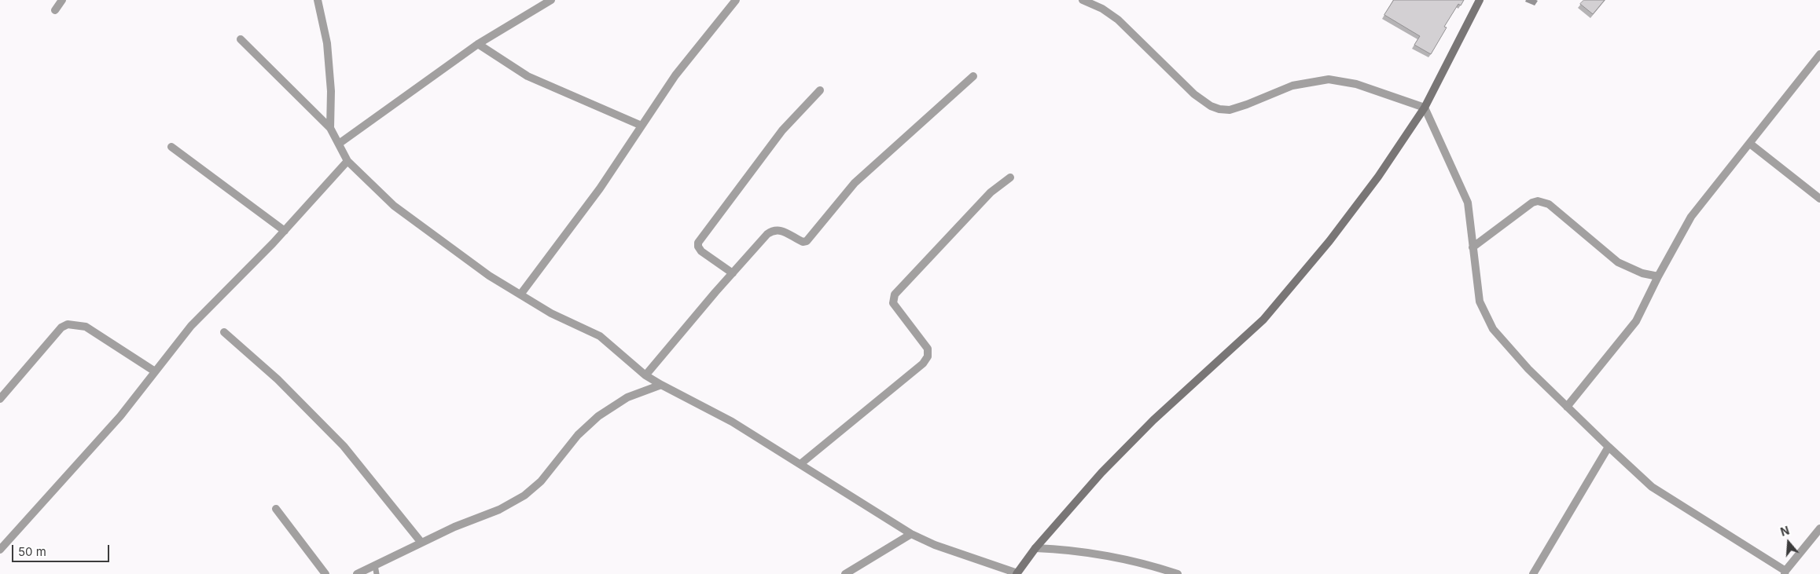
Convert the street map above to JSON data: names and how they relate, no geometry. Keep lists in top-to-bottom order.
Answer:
{
  "scale_bar": "50 m",
  "north": "top"
}
